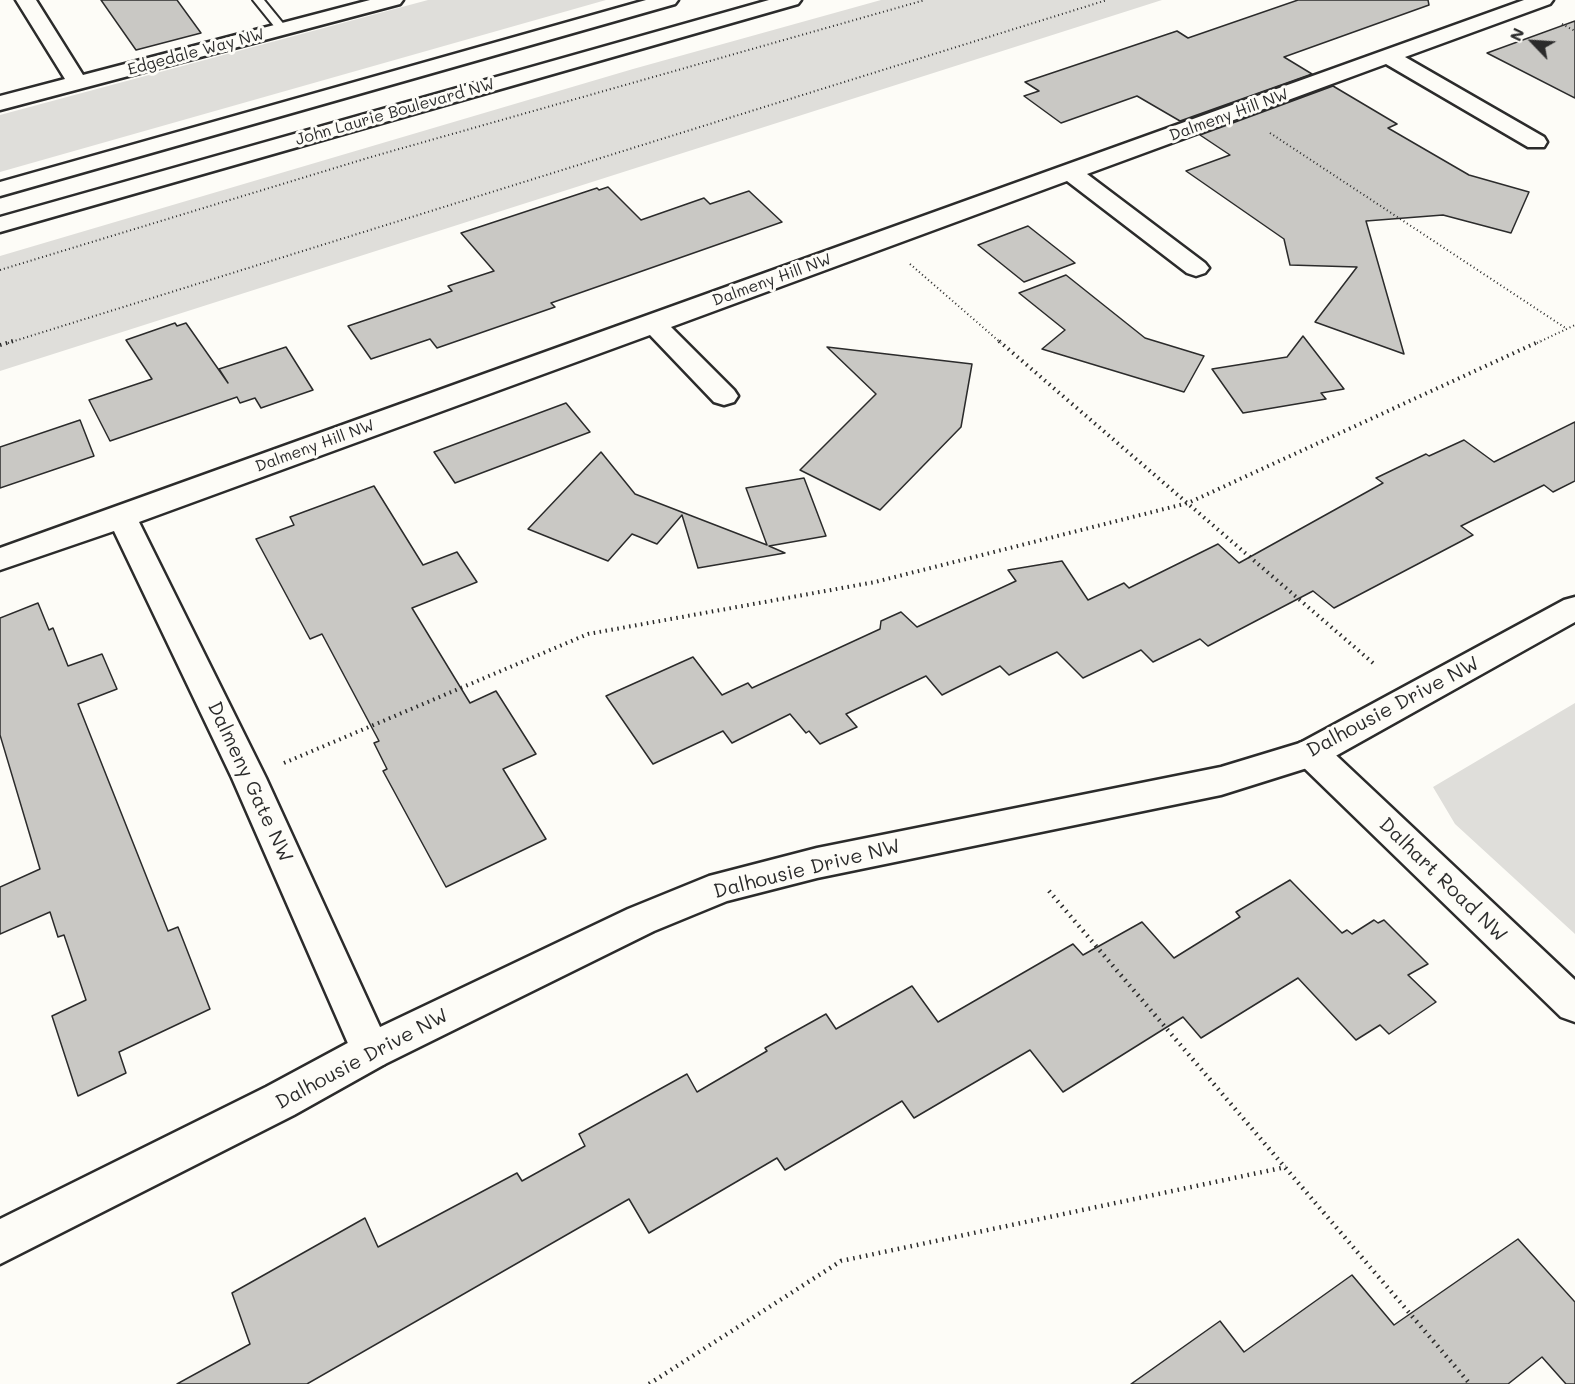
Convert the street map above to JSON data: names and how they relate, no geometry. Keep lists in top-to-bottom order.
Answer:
{
  "streets": {
    "street": [
      "Edgedale Way NW",
      "John Laurie Boulevard NW",
      "Dalmeny Hill NW",
      "Dalhousie Drive NW",
      "Dalmeny Gate NW",
      "Dalhart Road NW"
    ]
  },
  "crossings": [
    ["Dalmeny Hill NW", "Dalmeny Gate NW"],
    ["Dalhousie Drive NW", "Dalmeny Gate NW"],
    ["Dalhousie Drive NW", "Dalhart Road NW"]
  ],
  "north": "top left"
}
